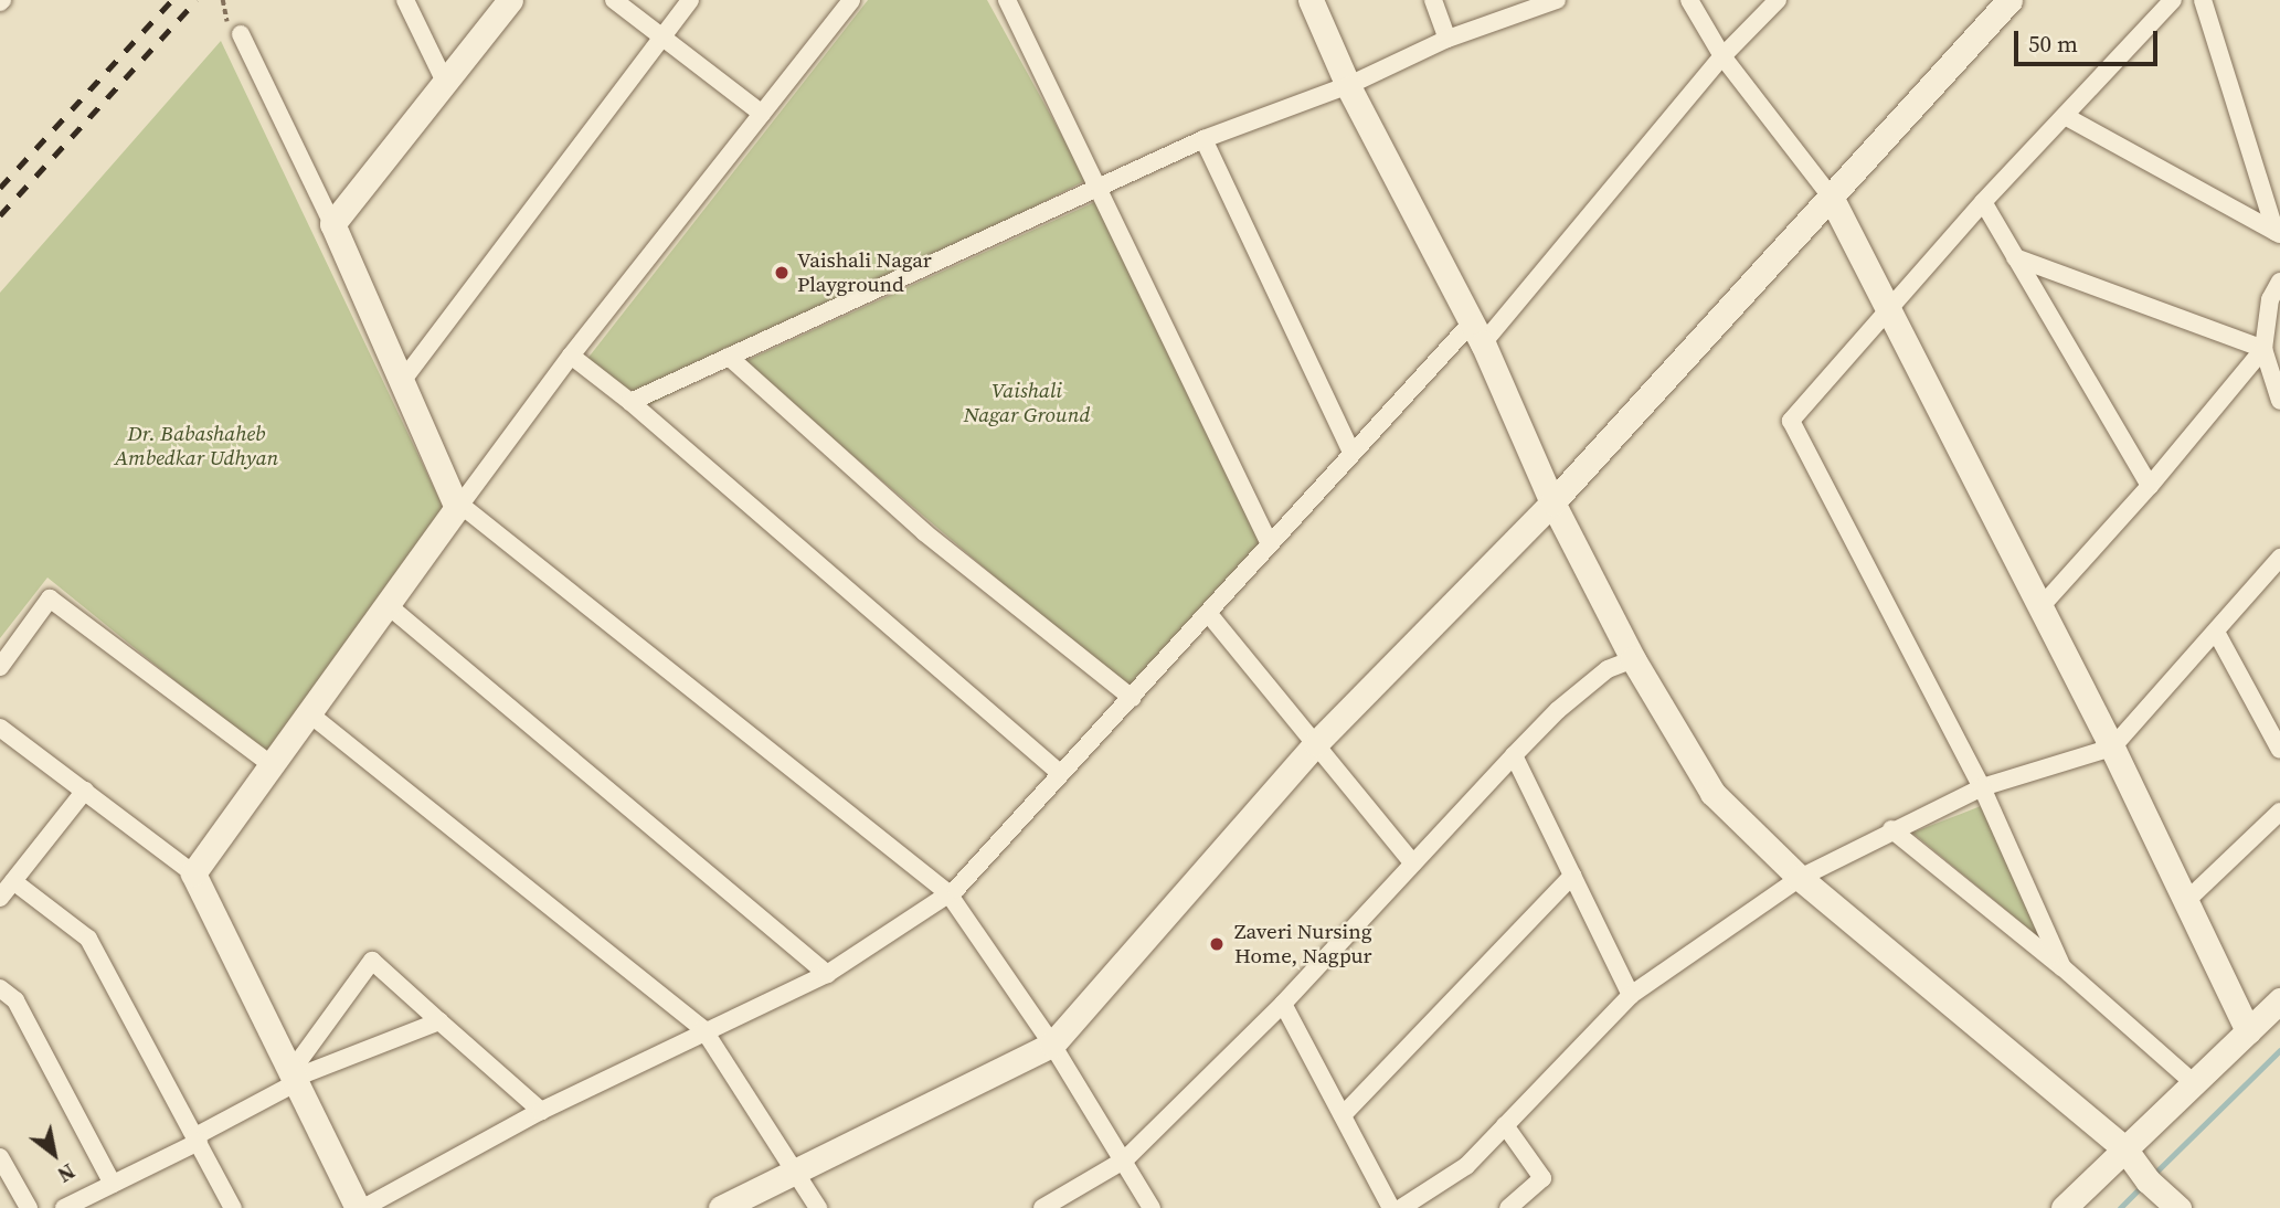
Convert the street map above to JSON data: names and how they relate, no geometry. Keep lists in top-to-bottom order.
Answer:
{
  "parks": ["Vaishali Nagar Ground", "Dr. Babashaheb Ambedkar Udhyan"],
  "places": ["Vaishali Nagar Playground", "Zaveri Nursing Home, Nagpur"],
  "scale_bar": "50 m",
  "north": "bottom right"
}
